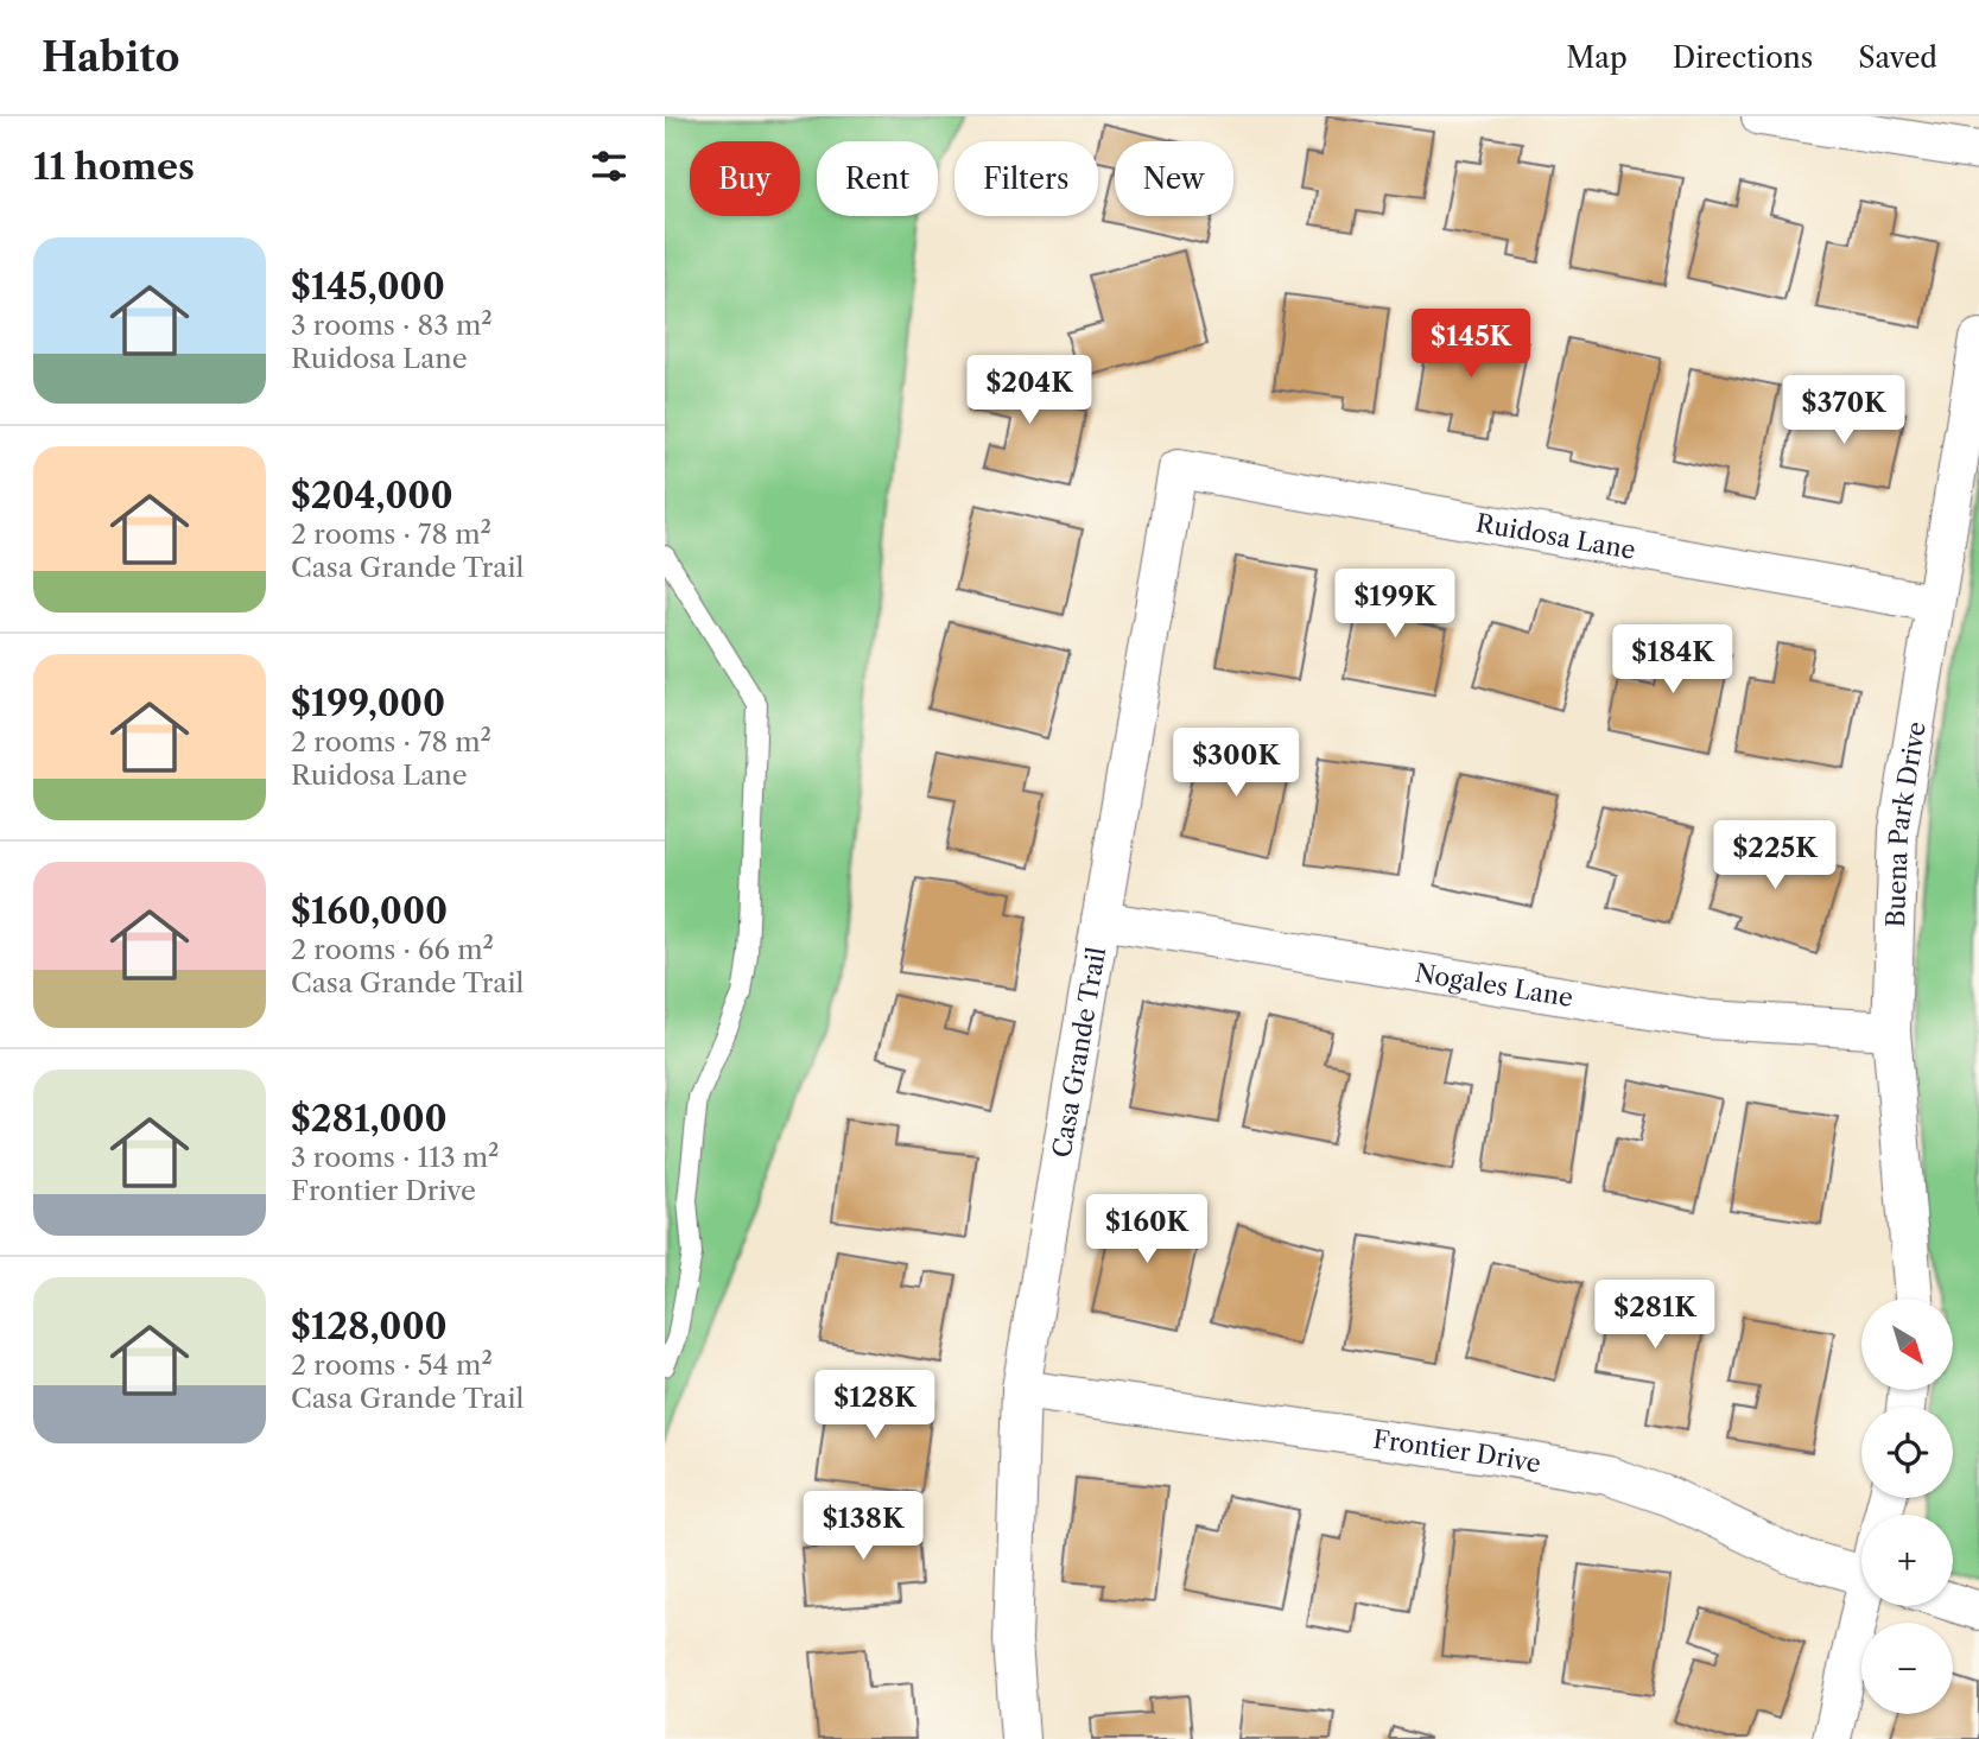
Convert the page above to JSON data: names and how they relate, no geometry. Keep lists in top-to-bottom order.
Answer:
{
  "streets": {
    "street": [
      "Ruidosa Lane",
      "Buena Park Drive",
      "Nogales Lane",
      "Casa Grande Trail",
      "Frontier Drive"
    ]
  },
  "crossings": [
    ["Ruidosa Lane", "Buena Park Drive"],
    ["Ruidosa Lane", "Casa Grande Trail"],
    ["Buena Park Drive", "Nogales Lane"],
    ["Nogales Lane", "Casa Grande Trail"],
    ["Casa Grande Trail", "Frontier Drive"]
  ],
  "north": "bottom right",
  "page": {
    "header": "Habito",
    "nav": ["Map", "Directions", "Saved"],
    "heading": "11 homes",
    "chip": [
      "Buy",
      "Rent",
      "Filters",
      "New"
    ],
    "list": [
      {
        "name": "$145,000",
        "note": "3 rooms · 83 m² · Ruidosa Lane"
      },
      {
        "name": "$204,000",
        "note": "2 rooms · 78 m² · Casa Grande Trail"
      },
      {
        "name": "$199,000",
        "note": "2 rooms · 78 m² · Ruidosa Lane"
      },
      {
        "name": "$160,000",
        "note": "2 rooms · 66 m² · Casa Grande Trail"
      },
      {
        "name": "$281,000",
        "note": "3 rooms · 113 m² · Frontier Drive"
      },
      {
        "name": "$128,000",
        "note": "2 rooms · 54 m² · Casa Grande Trail"
      }
    ],
    "price": [
      "$145K",
      "$204K",
      "$370K",
      "$199K",
      "$184K",
      "$300K",
      "$225K",
      "$160K",
      "$281K",
      "$128K",
      "$138K"
    ],
    "map_buttons": ["+", "−"]
  }
}
